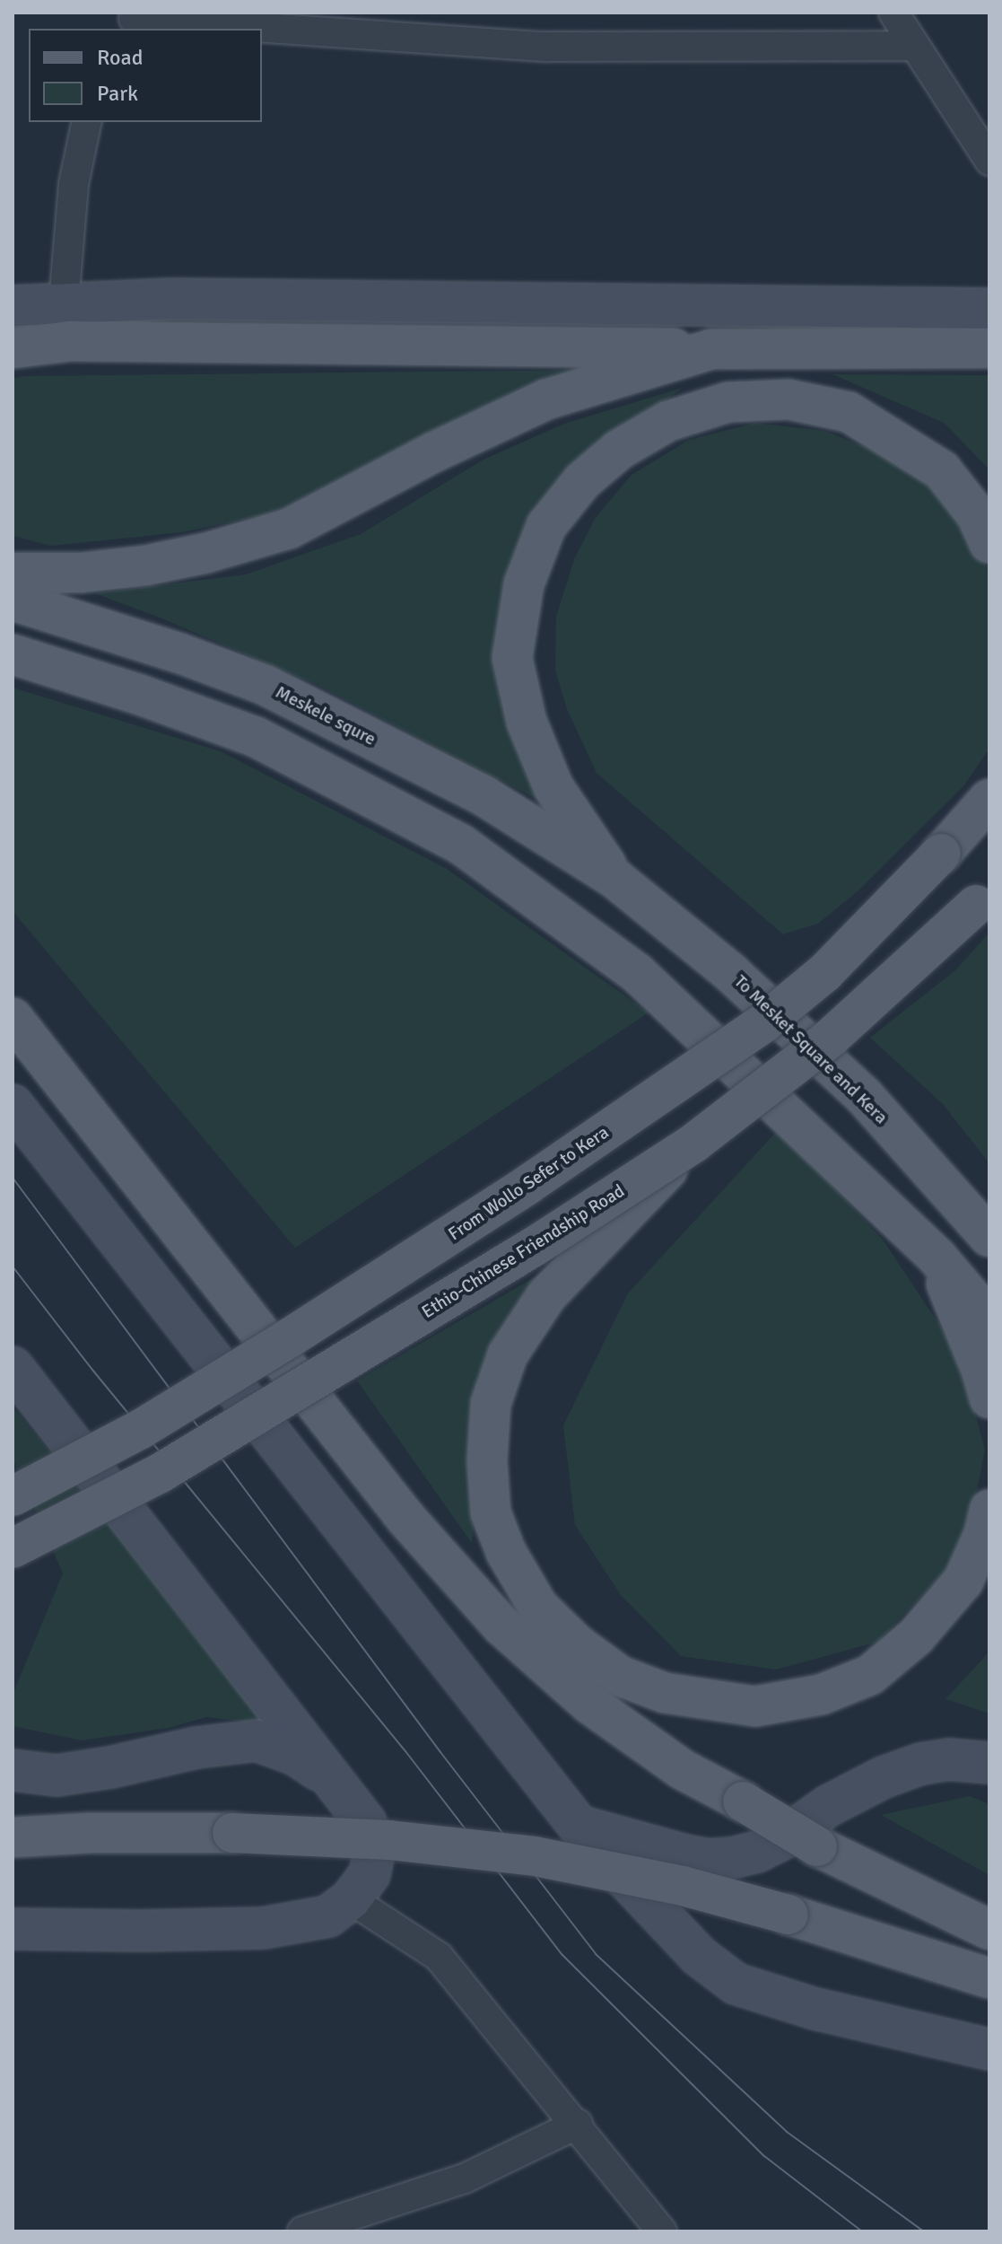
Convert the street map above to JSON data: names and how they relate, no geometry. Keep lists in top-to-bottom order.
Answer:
{
  "streets": {
    "main road": [
      "Meskele squre",
      "To Mesket Square and Kera",
      "From Wollo Sefer to Kera",
      "Ethio-Chinese Friendship Road"
    ]
  },
  "crossings": [
    ["Meskele squre", "To Mesket Square and Kera"]
  ],
  "legend": ["Road", "Park"]
}
